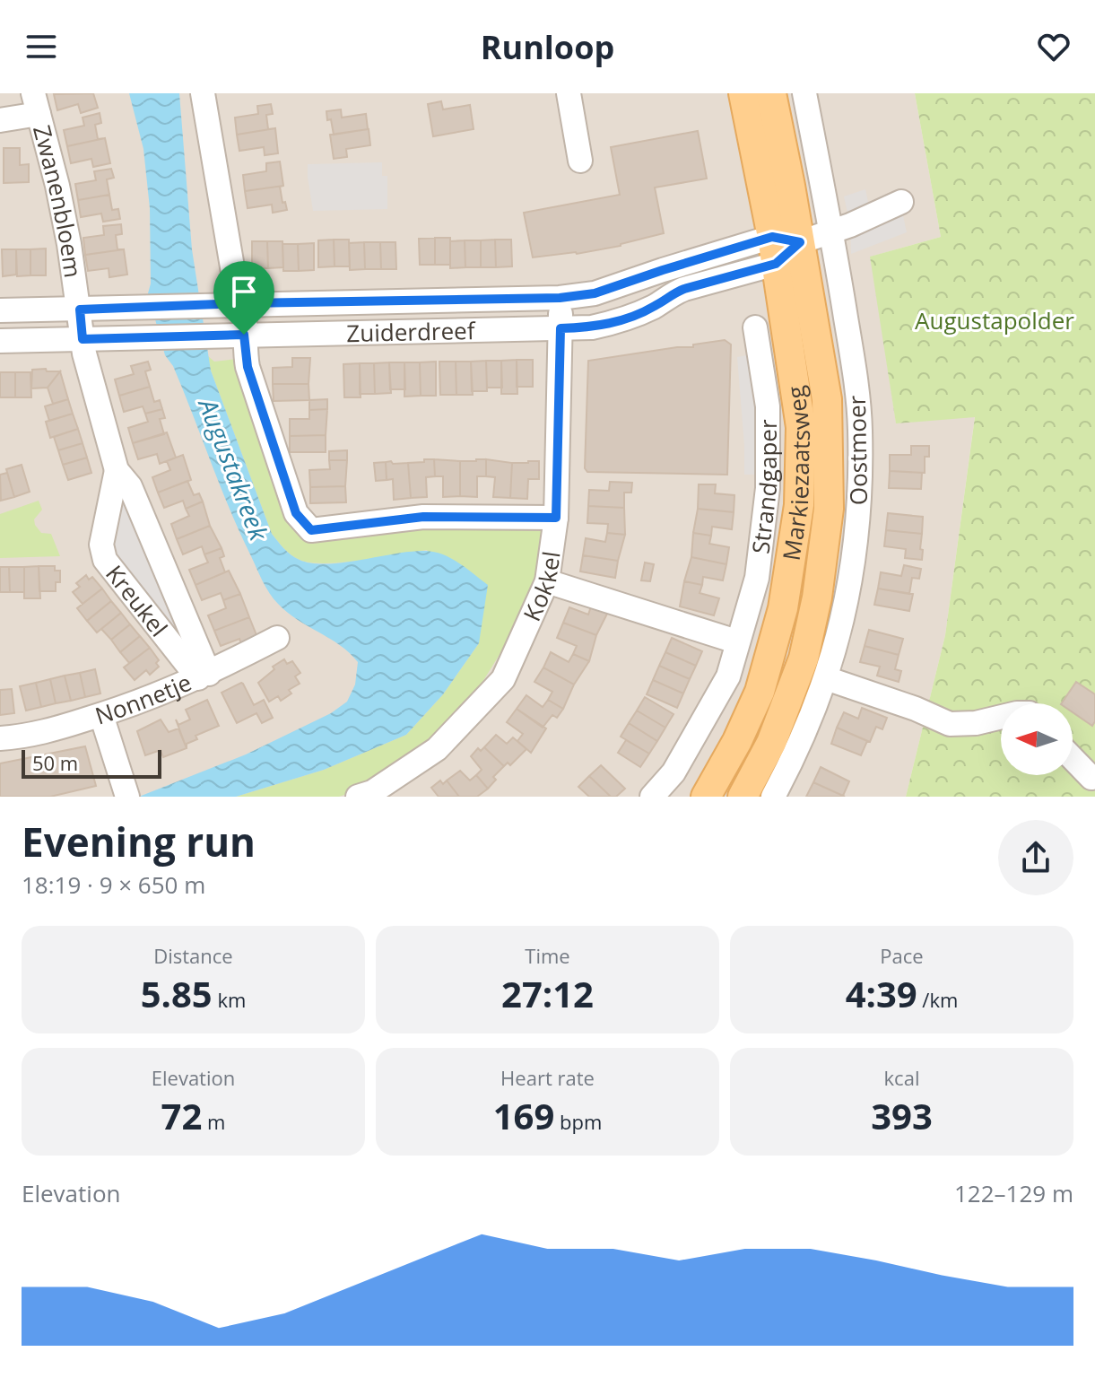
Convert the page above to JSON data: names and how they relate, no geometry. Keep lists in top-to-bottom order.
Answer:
{
  "streets": {
    "main road": ["Markiezaatsweg"],
    "street": [
      "Zwanenbloem",
      "Zuiderdreef",
      "Oostmoer",
      "Strandgaper",
      "Kokkel",
      "Kreukel",
      "Nonnetje"
    ]
  },
  "crossings": [
    ["Zwanenbloem", "Zuiderdreef"],
    ["Zwanenbloem", "Kreukel"],
    ["Zuiderdreef", "Oostmoer"],
    ["Zuiderdreef", "Markiezaatsweg"],
    ["Zuiderdreef", "Kokkel"],
    ["Zuiderdreef", "Kreukel"],
    ["Kreukel", "Nonnetje"]
  ],
  "water": ["Augustakreek"],
  "parks": ["Augustapolder"],
  "scale_bar": "50 m",
  "north": "left",
  "page": {
    "header": "Runloop",
    "scale": "50 m",
    "heading": ["Evening run", "18:19 · 9 × 650 m"],
    "stats": [
      ["Distance", "5.85 km"],
      ["Time", "27:12"],
      ["Pace", "4:39 /km"],
      ["Elevation", "72 m"],
      ["Heart rate", "169 bpm"],
      ["kcal", "393"]
    ],
    "chart": ["Elevation", "122–129 m"]
  }
}
